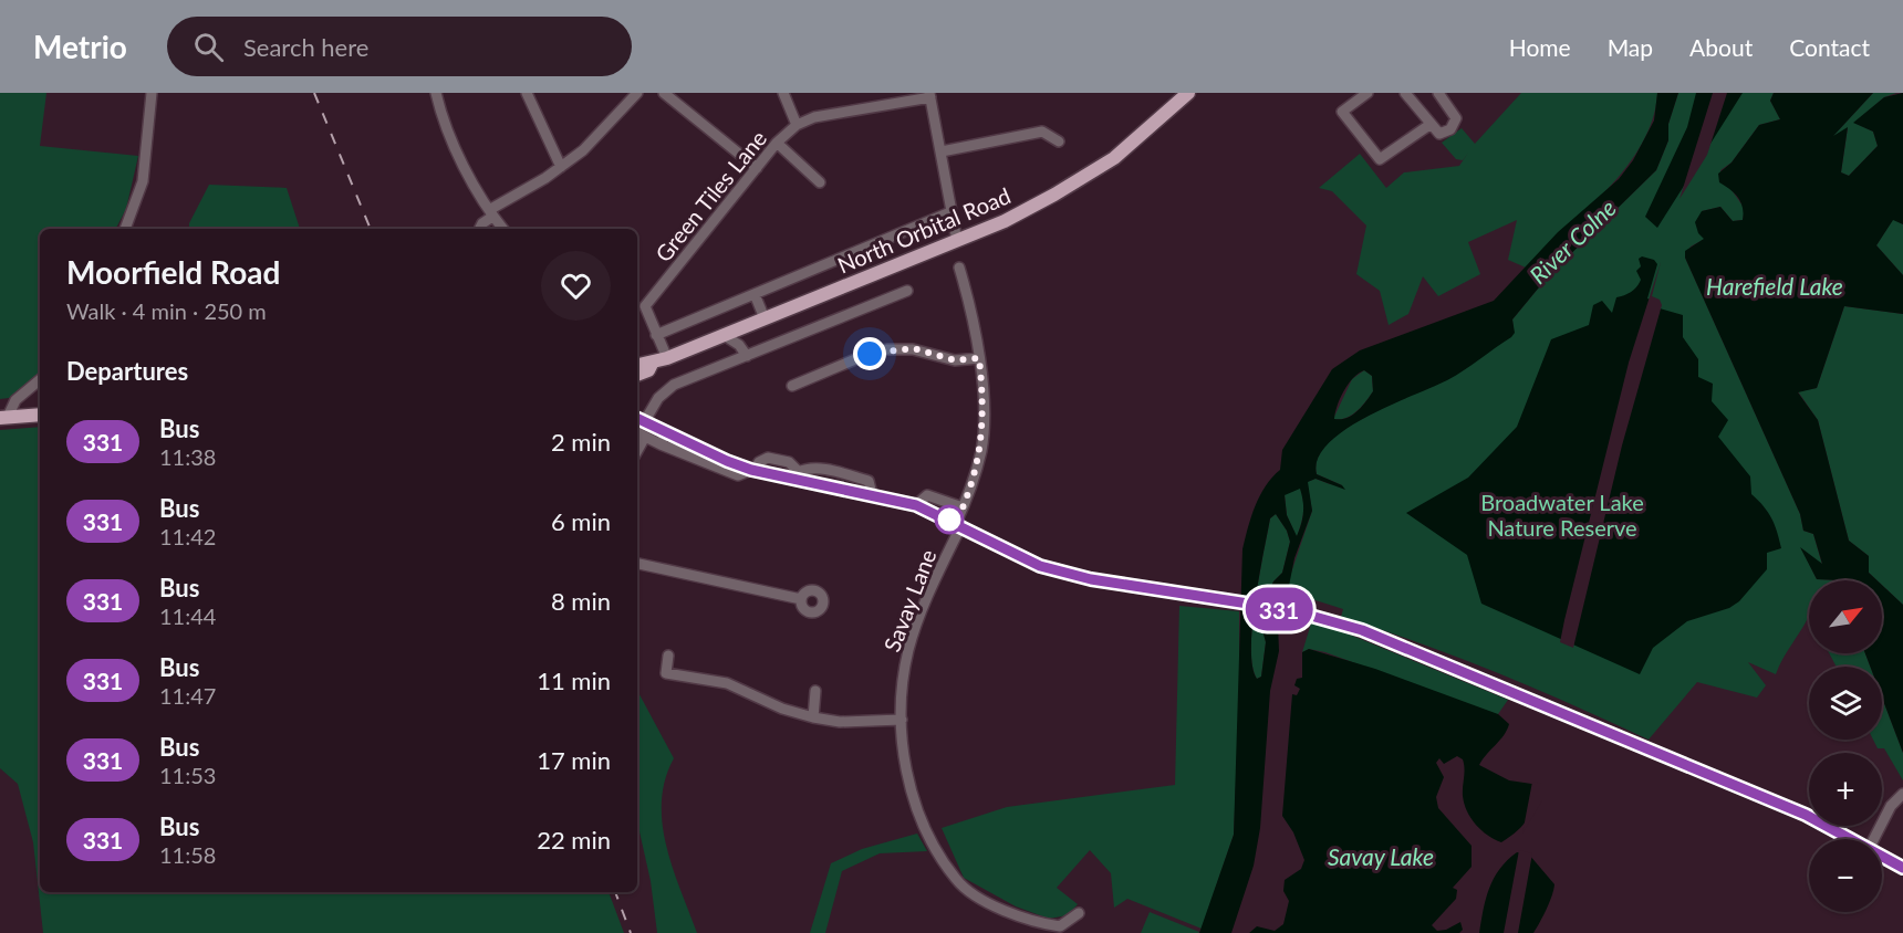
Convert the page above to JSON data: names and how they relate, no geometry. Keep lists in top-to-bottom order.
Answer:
{
  "streets": {
    "main road": ["North Orbital Road"],
    "street": ["Green Tiles Lane", "Savay Lane"]
  },
  "water": ["River Colne", "Harefield Lake", "Savay Lake"],
  "parks": ["Broadwater Lake Nature Reserve"],
  "lines": ["bus line 331"],
  "north": "top right",
  "page": {
    "header": "Metrio",
    "search": "Search here",
    "nav": [
      "Home",
      "Map",
      "About",
      "Contact"
    ],
    "on_map": "331",
    "heading": [
      ["Moorfield Road", "Walk · 4 min · 250 m"],
      "Departures"
    ],
    "list": [
      {
        "mark": "331",
        "name": "Bus",
        "note": "11:38",
        "value": "2 min"
      },
      {
        "mark": "331",
        "name": "Bus",
        "note": "11:42",
        "value": "6 min"
      },
      {
        "mark": "331",
        "name": "Bus",
        "note": "11:44",
        "value": "8 min"
      },
      {
        "mark": "331",
        "name": "Bus",
        "note": "11:47",
        "value": "11 min"
      },
      {
        "mark": "331",
        "name": "Bus",
        "note": "11:53",
        "value": "17 min"
      },
      {
        "mark": "331",
        "name": "Bus",
        "note": "11:58",
        "value": "22 min"
      }
    ],
    "map_buttons": ["+", "−"]
  }
}
